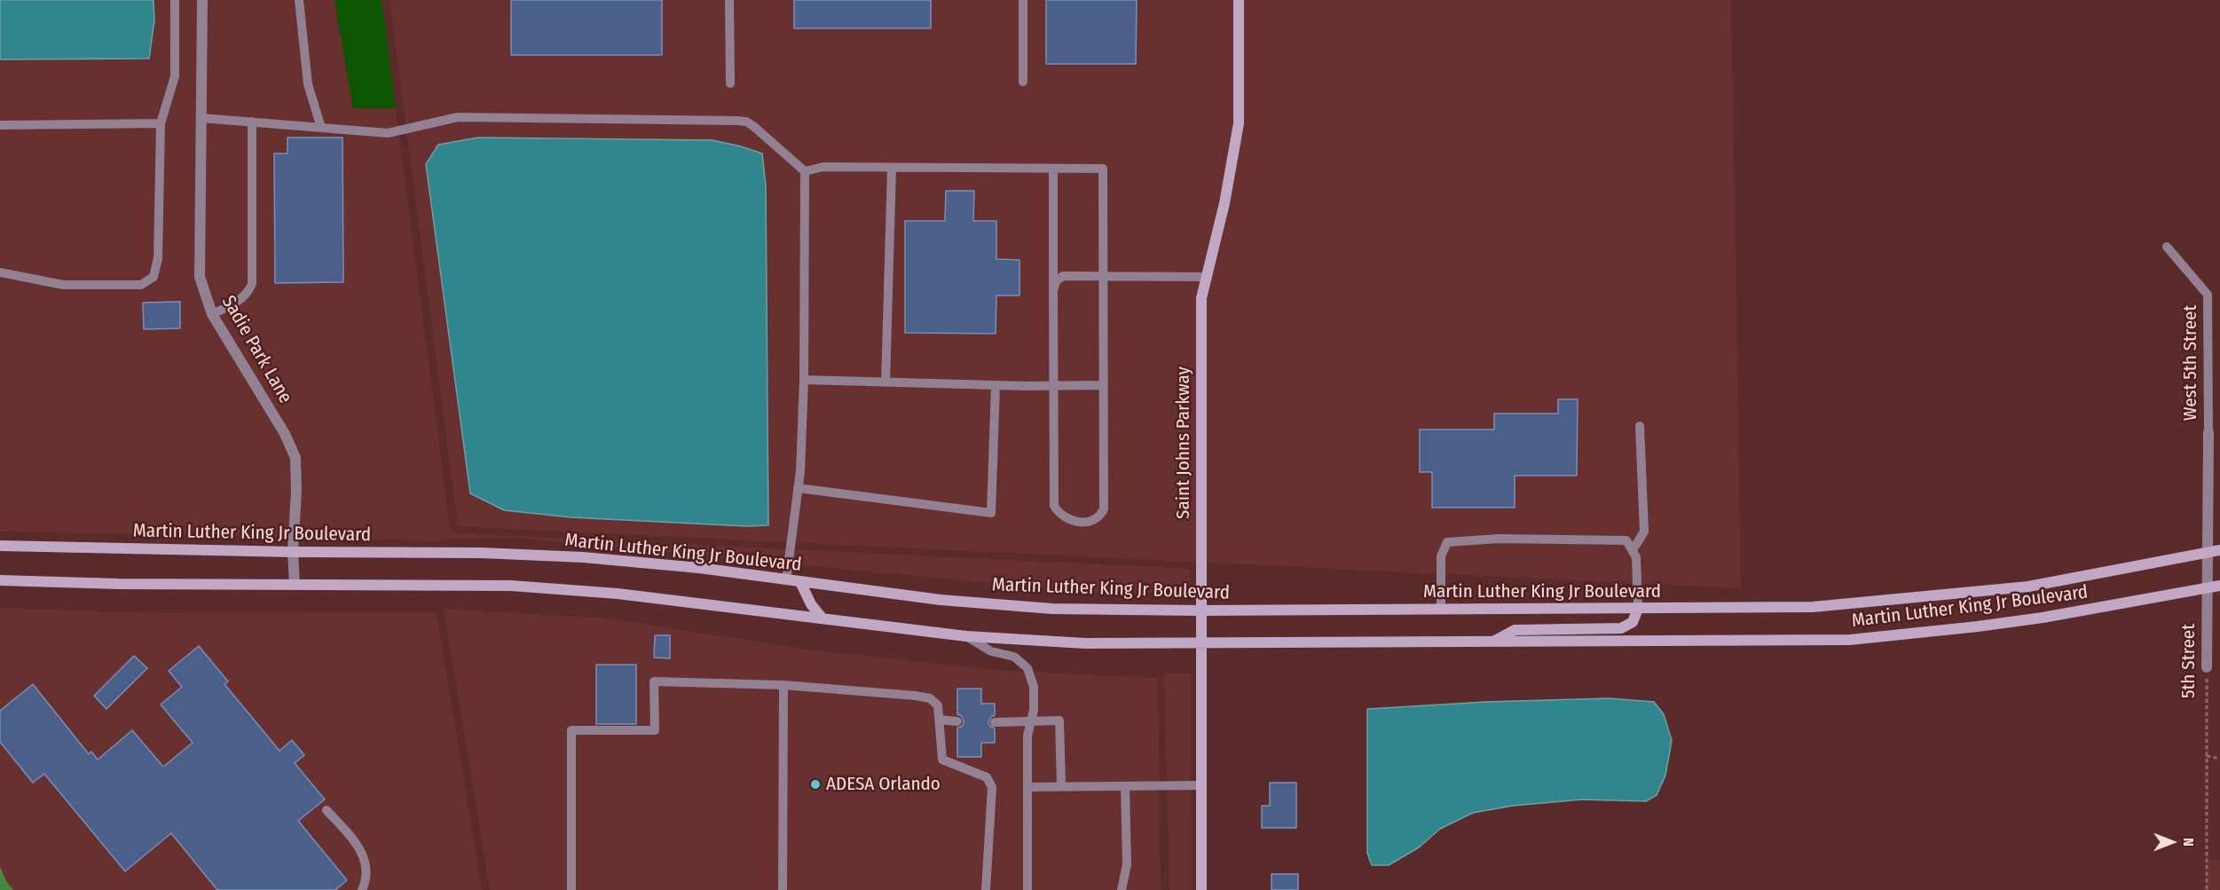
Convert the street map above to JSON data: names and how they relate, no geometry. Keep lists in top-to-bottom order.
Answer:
{
  "streets": {
    "main road": ["Saint Johns Parkway", "Martin Luther King Jr Boulevard"],
    "street": ["Sadie Park Lane", "5th Street"],
    "lane": ["West 5th Street"]
  },
  "crossings": [
    ["Sadie Park Lane", "Martin Luther King Jr Boulevard"],
    ["West 5th Street", "5th Street"],
    ["Saint Johns Parkway", "Martin Luther King Jr Boulevard"],
    ["Martin Luther King Jr Boulevard", "5th Street"]
  ],
  "places": ["ADESA Orlando"],
  "north": "right"
}
